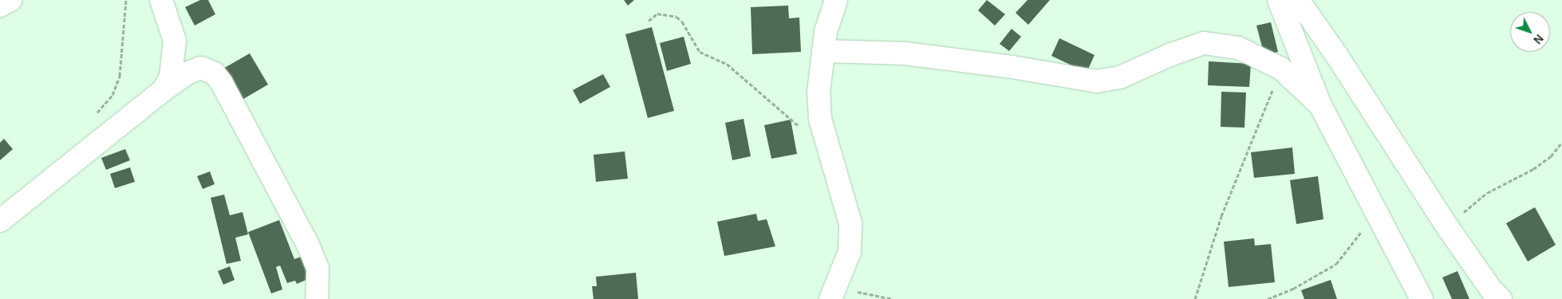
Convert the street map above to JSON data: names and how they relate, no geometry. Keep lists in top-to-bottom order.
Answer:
{
  "north": "bottom right"
}
